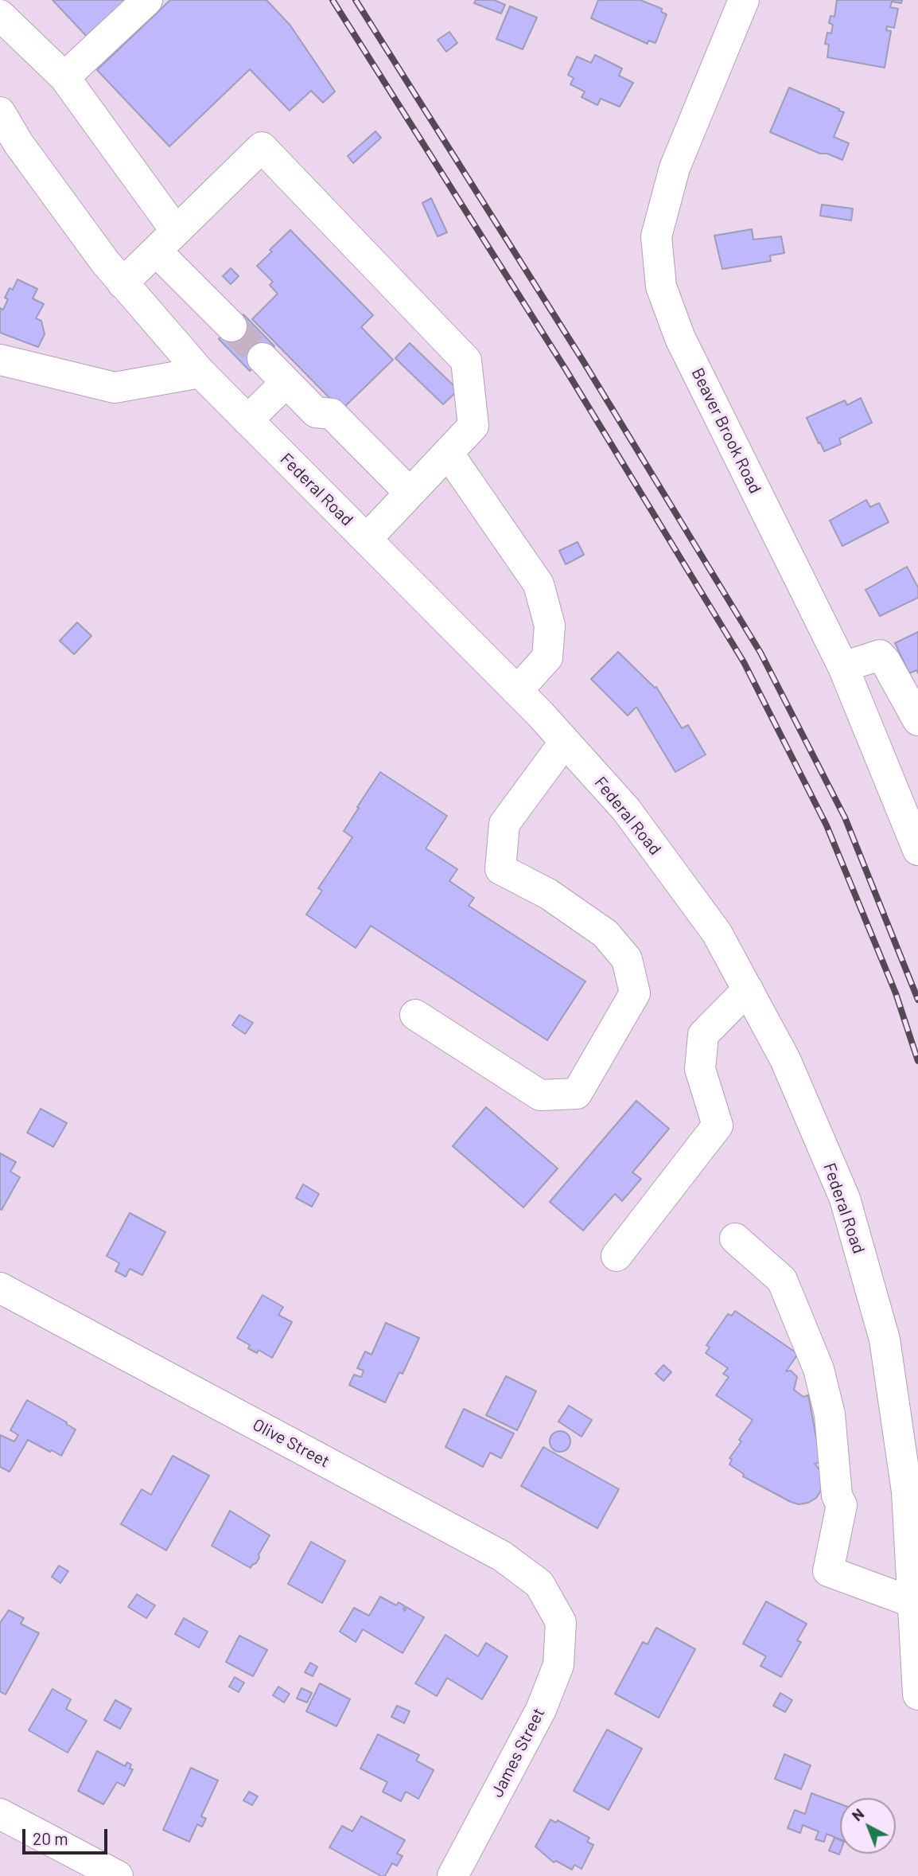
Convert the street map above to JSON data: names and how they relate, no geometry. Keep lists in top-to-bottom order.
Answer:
{
  "streets": {
    "street": [
      "Beaver Brook Road",
      "Federal Road",
      "Olive Street",
      "James Street"
    ]
  },
  "crossings": [
    ["Olive Street", "James Street"]
  ],
  "scale_bar": "20 m",
  "north": "top left"
}
